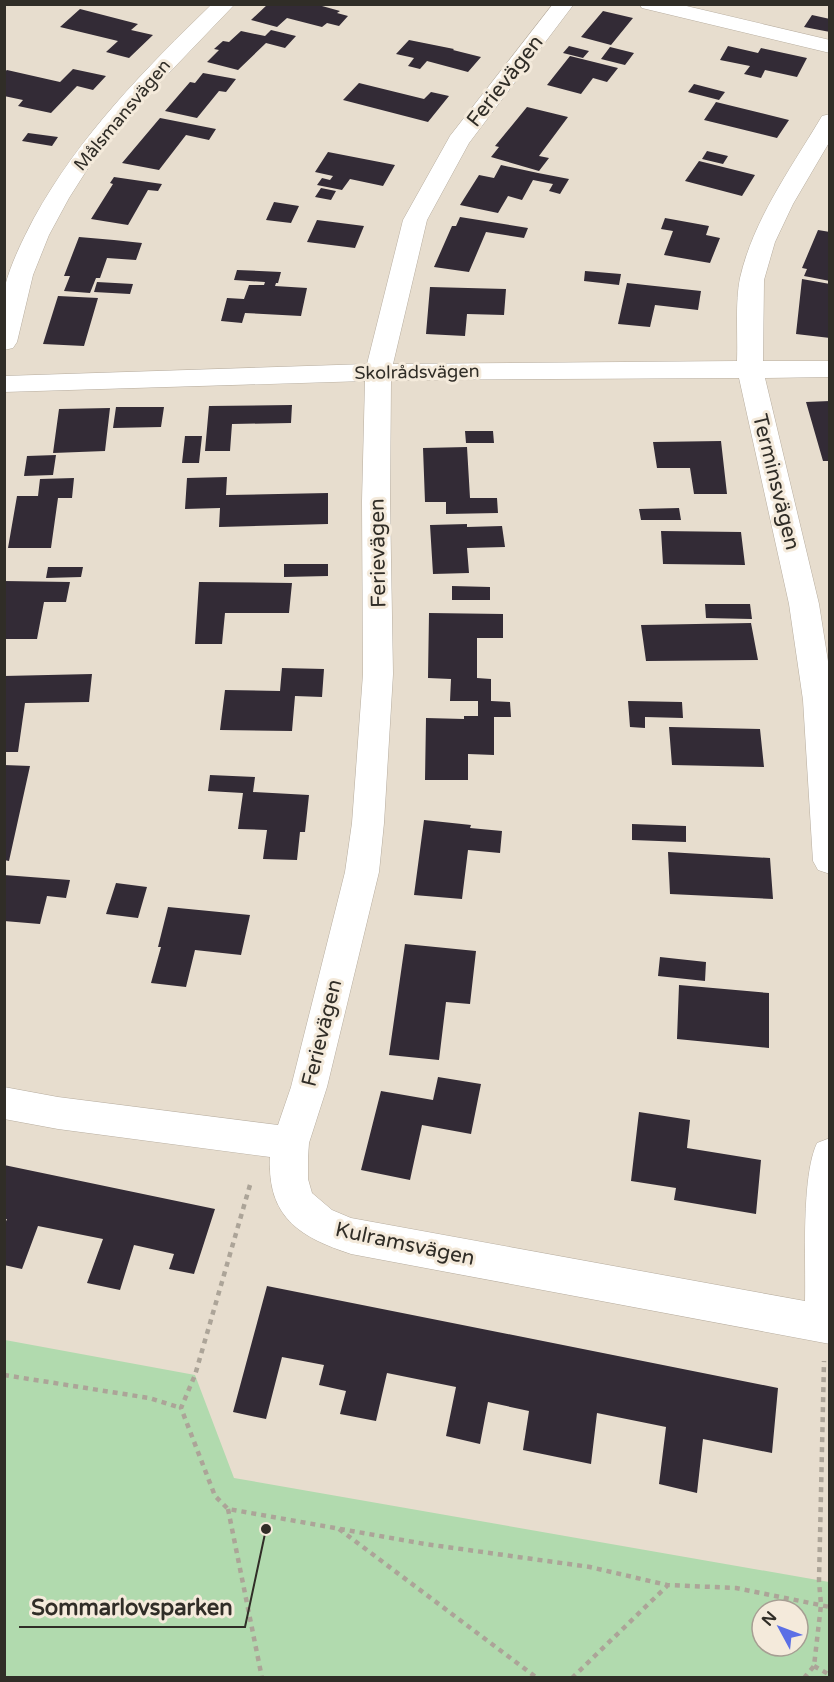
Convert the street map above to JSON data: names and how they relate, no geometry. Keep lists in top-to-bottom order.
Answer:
{
  "streets": {
    "street": [
      "Ferievägen",
      "Målsmansvägen",
      "Skolrådsvägen",
      "Terminsvägen",
      "Kulramsvägen"
    ]
  },
  "crossings": [
    ["Ferievägen", "Skolrådsvägen"],
    ["Ferievägen", "Kulramsvägen"],
    ["Skolrådsvägen", "Terminsvägen"]
  ],
  "places": ["Sommarlovsparken"],
  "north": "top left"
}
